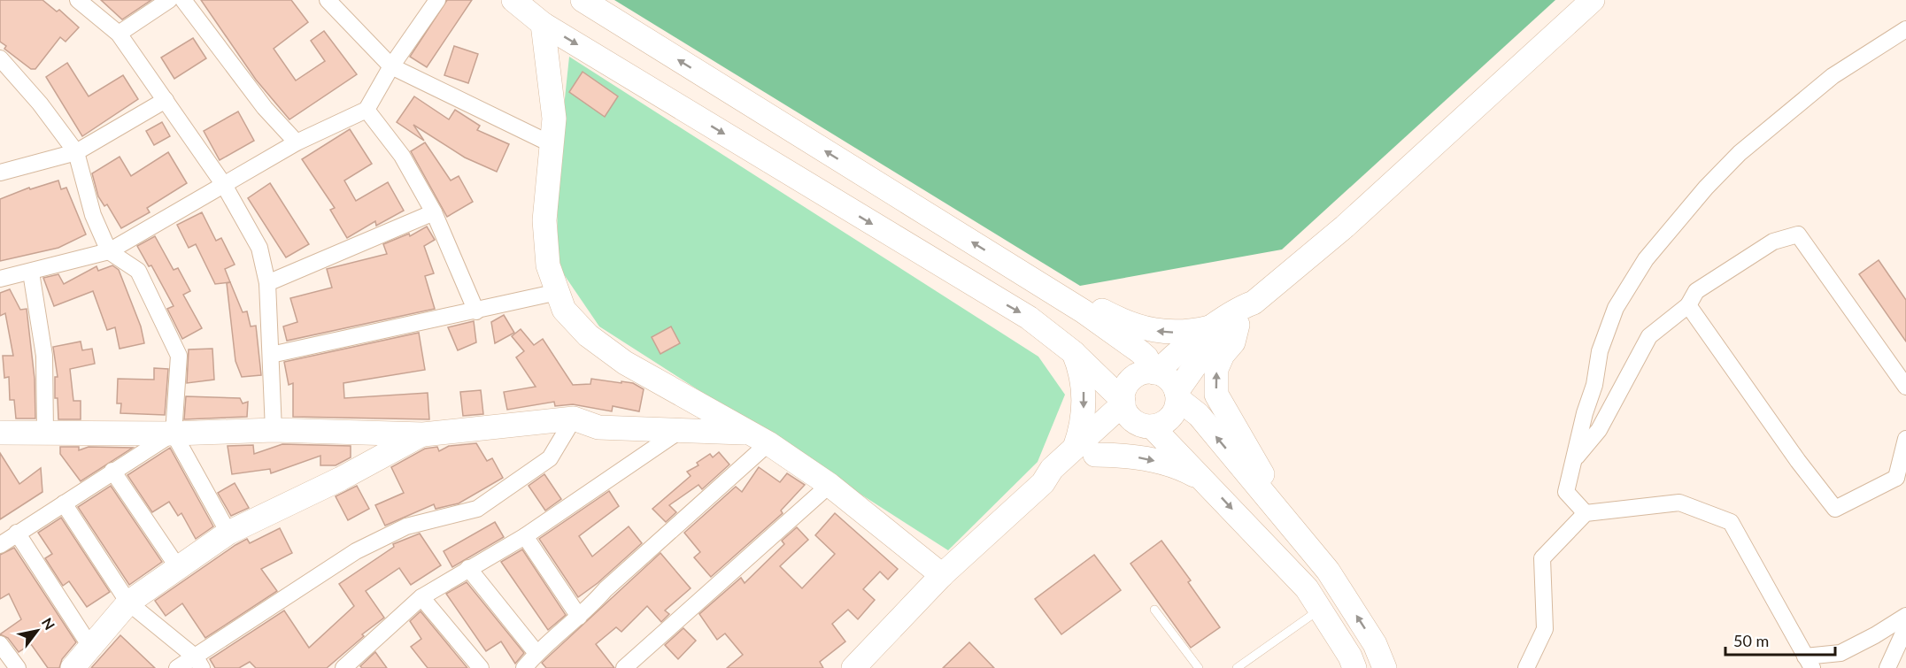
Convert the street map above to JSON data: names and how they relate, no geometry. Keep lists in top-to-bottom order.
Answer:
{
  "scale_bar": "50 m",
  "north": "top right"
}
